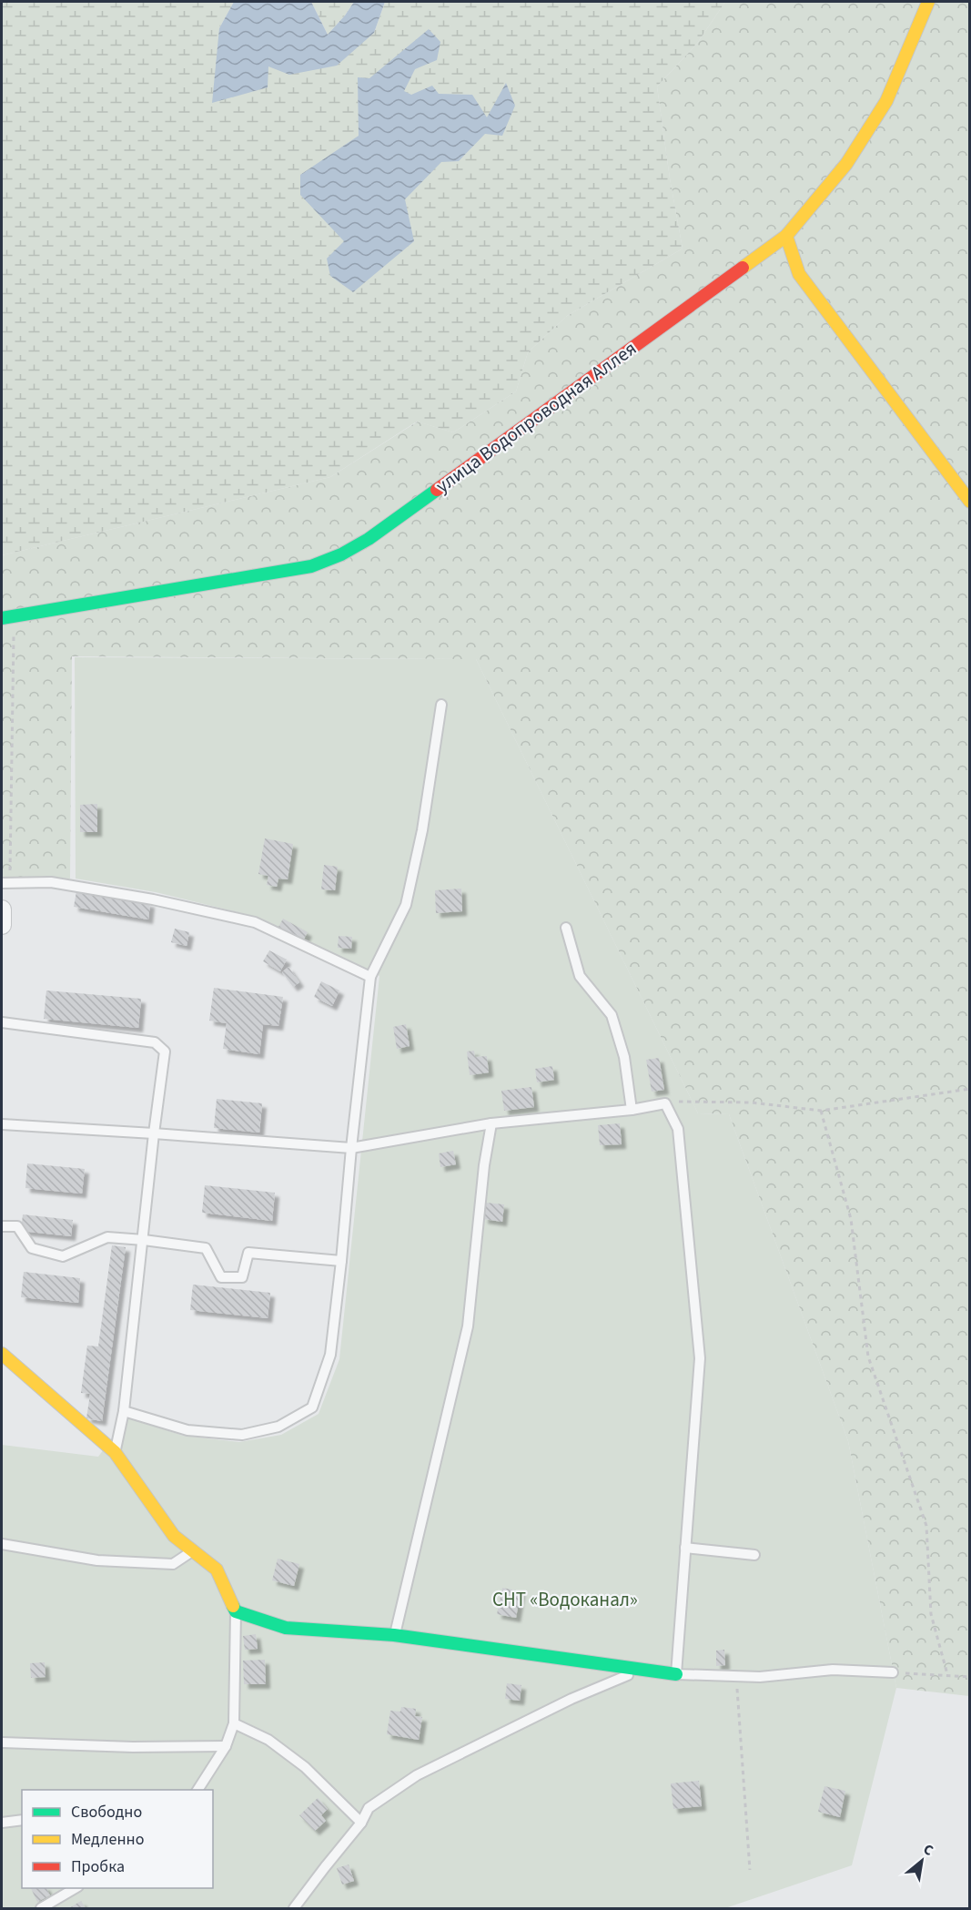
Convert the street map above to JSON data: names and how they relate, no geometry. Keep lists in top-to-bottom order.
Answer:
{
  "streets": {
    "street": ["улица Водопроводная Аллея"]
  },
  "parks": ["СНТ «Водоканал»"],
  "legend": ["Свободно", "Медленно", "Пробка"],
  "north": "top right"
}
